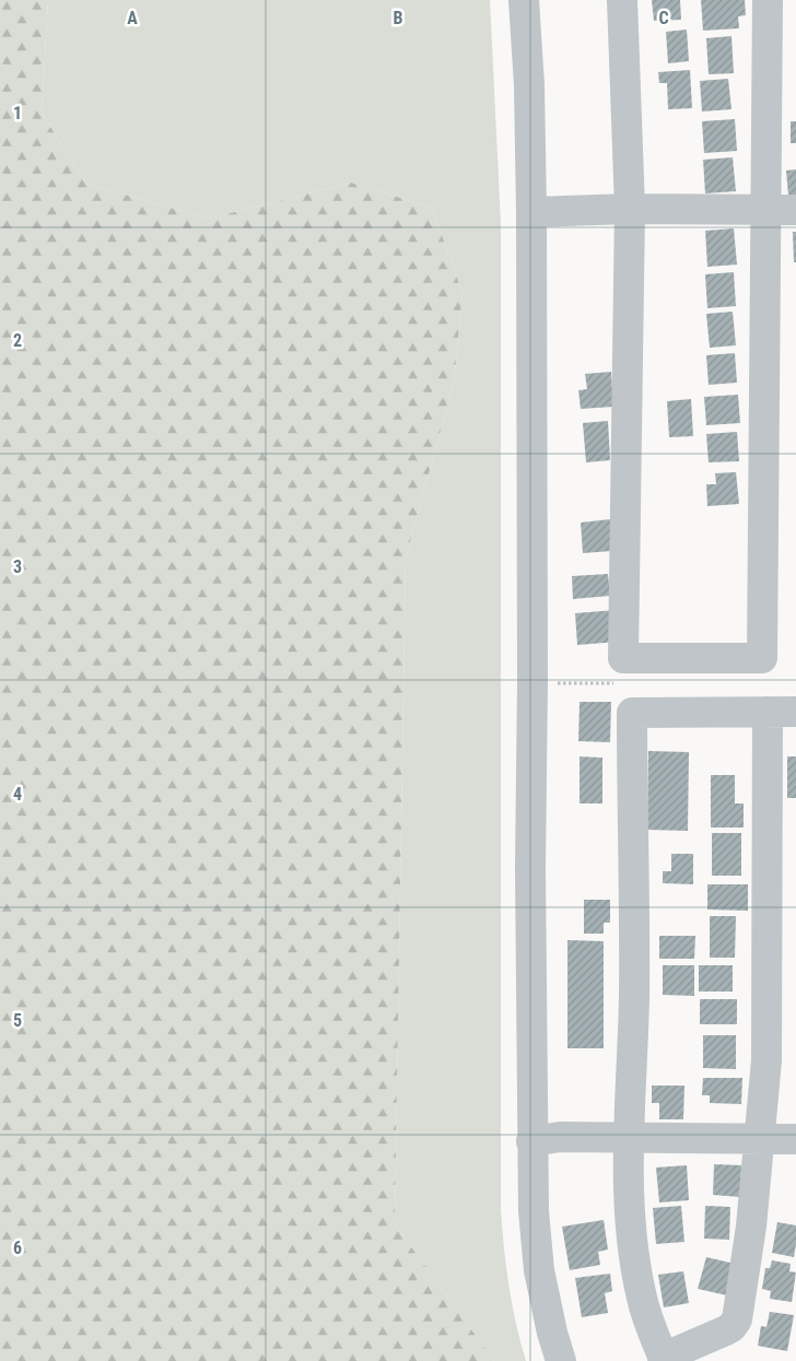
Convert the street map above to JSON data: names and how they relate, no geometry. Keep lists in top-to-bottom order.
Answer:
{
  "grid": {
    "columns": ["A", "B", "C"],
    "rows": [
      "1",
      "2",
      "3",
      "4",
      "5",
      "6"
    ]
  }
}
